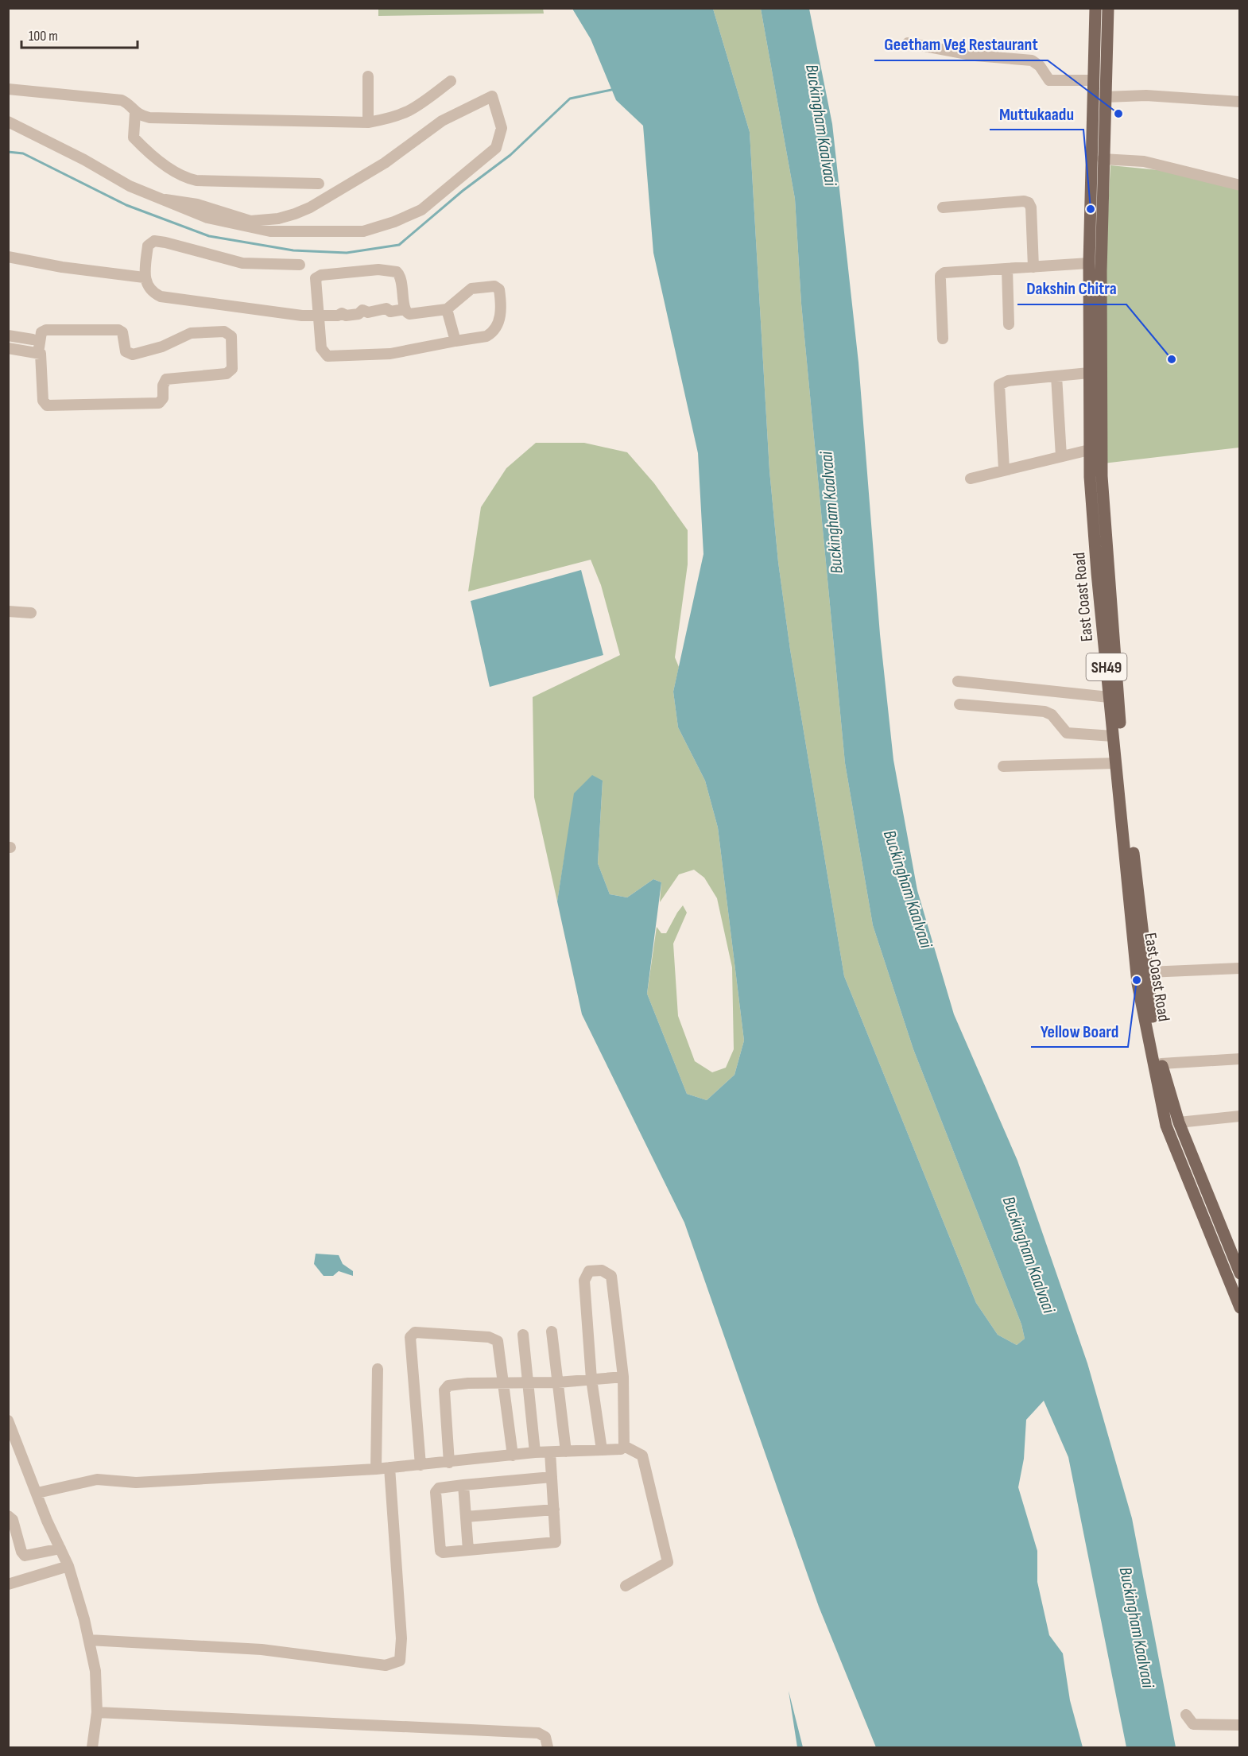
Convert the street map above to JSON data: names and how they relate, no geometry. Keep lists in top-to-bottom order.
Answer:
{
  "streets": {
    "main road": ["East Coast Road", "SH49"]
  },
  "water": ["Buckingham Kaalvaai"],
  "places": [
    "Geetham Veg Restaurant",
    "Muttukaadu",
    "Dakshin Chitra",
    "Yellow Board"
  ],
  "scale_bar": "100 m"
}
